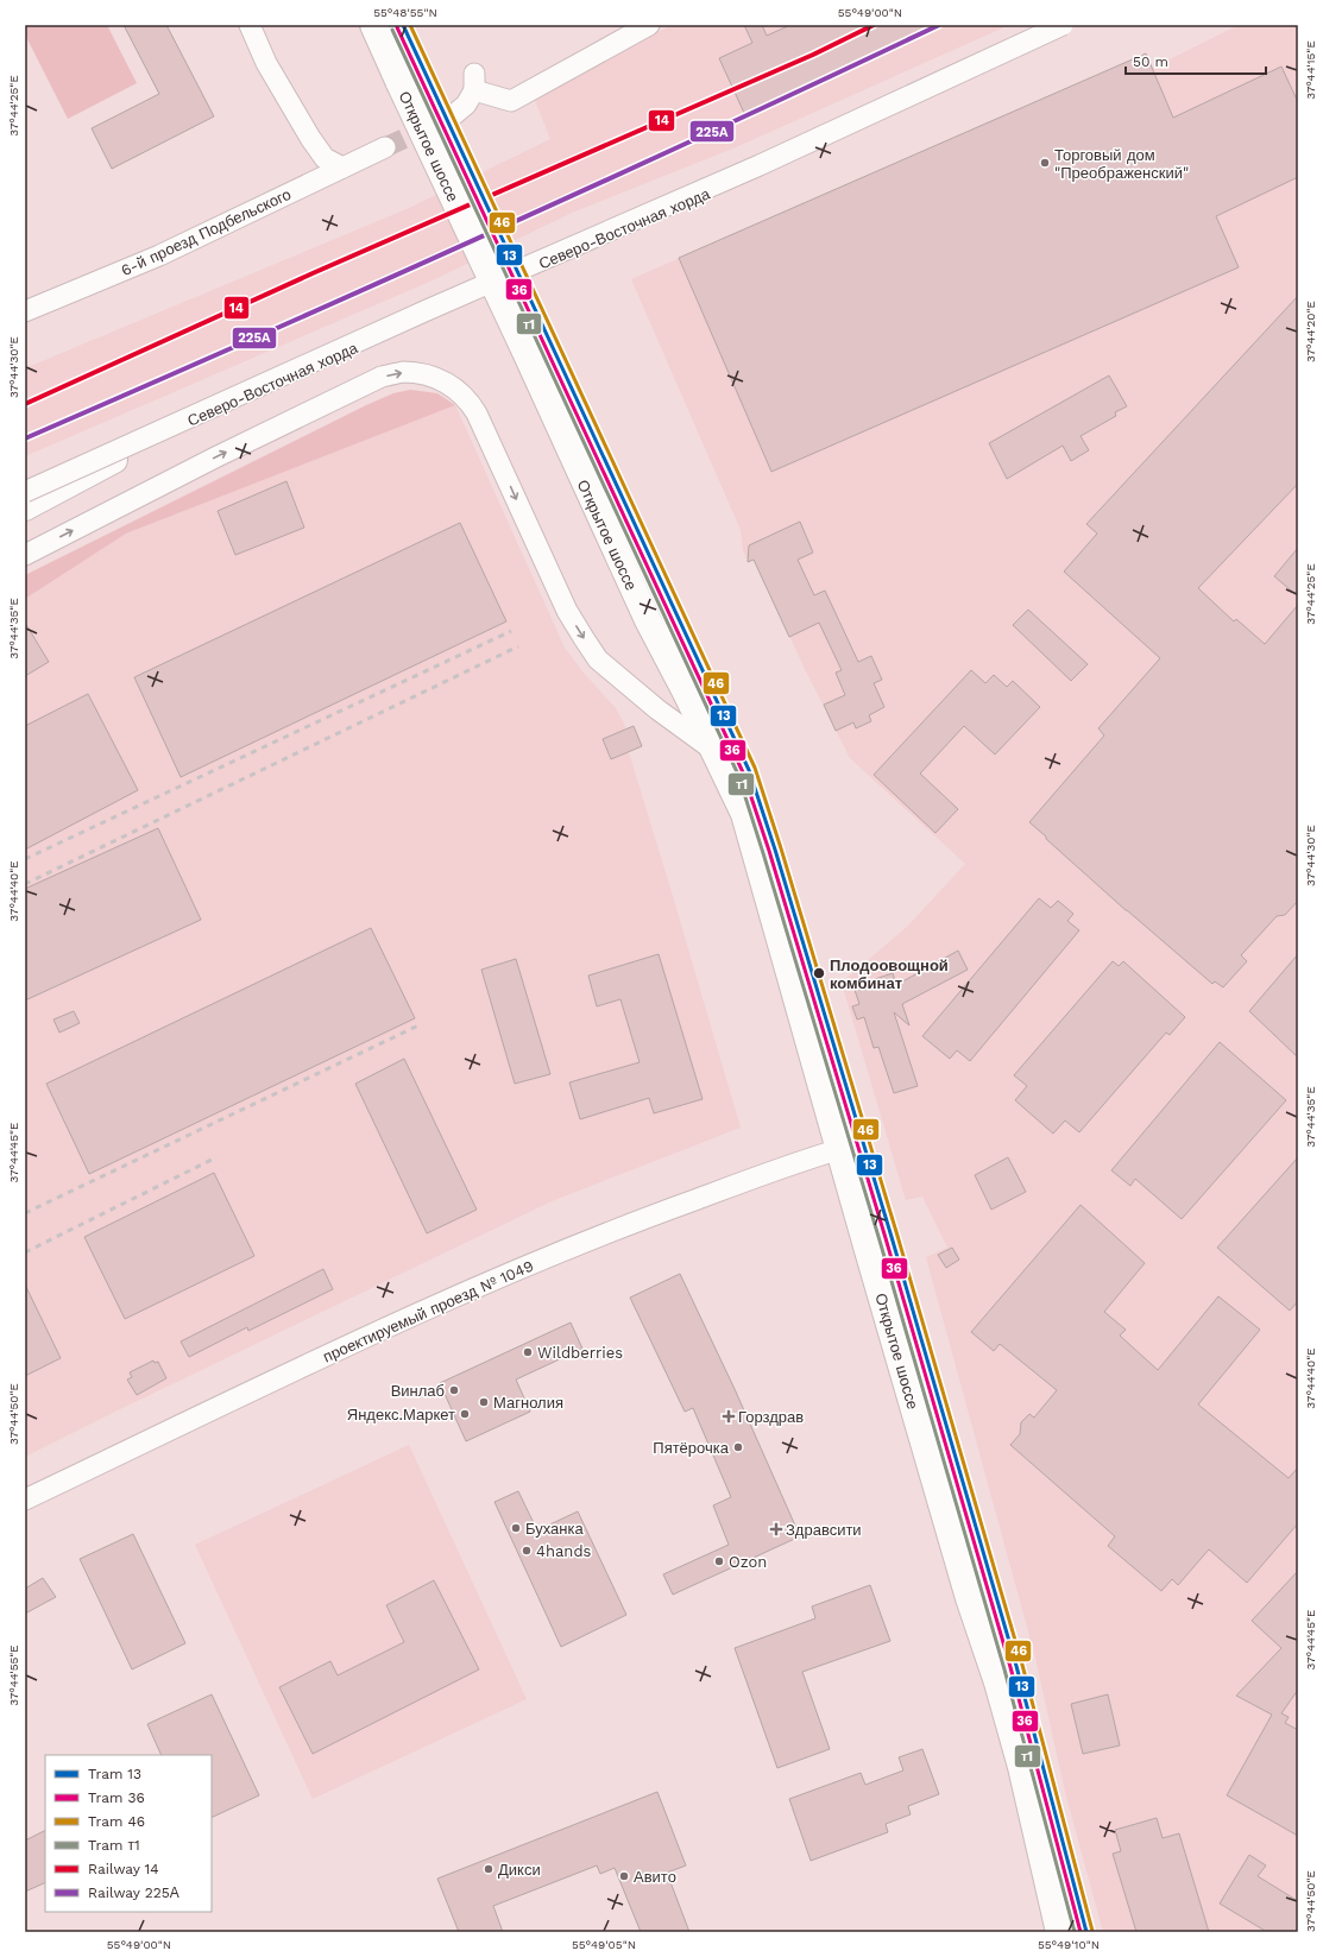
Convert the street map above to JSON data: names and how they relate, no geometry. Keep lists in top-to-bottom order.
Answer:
{
  "streets": {
    "main road": ["Открытое шоссе", "Северо-Восточная хорда"],
    "street": ["6-й проезд Подбельского", "проектируемый проезд № 1049"]
  },
  "crossings": [
    ["Открытое шоссе", "проектируемый проезд № 1049"]
  ],
  "places": {
    "other": [
      "Торговый дом \"Преображенский\"",
      "Плодоовощной комбинат",
      "Wildberries",
      "Винлаб",
      "Магнолия",
      "Яндекс.Маркет",
      "Пятёрочка",
      "Буханка",
      "4hands",
      "Ozon",
      "Дикси",
      "Авито"
    ],
    "health": ["Горздрав", "Здравсити"]
  },
  "lines": [
    "tram line 13",
    "tram line 46",
    "rail line 14",
    "rail line 225А",
    "tram line 36",
    "tram line т1"
  ],
  "legend": [
    "Tram 13",
    "Tram 36",
    "Tram 46",
    "Tram т1",
    "Railway 14",
    "Railway 225А"
  ],
  "scale_bar": "50 m",
  "coordinates": [
    "55°48'55\"N",
    "55°49'00\"N",
    "37°44'15\"E",
    "37°44'25\"E",
    "37°44'20\"E",
    "37°44'30\"E",
    "37°44'35\"E",
    "37°44'40\"E",
    "37°44'45\"E",
    "37°44'50\"E",
    "37°44'55\"E",
    "55°49'05\"N",
    "55°49'10\"N"
  ]
}
